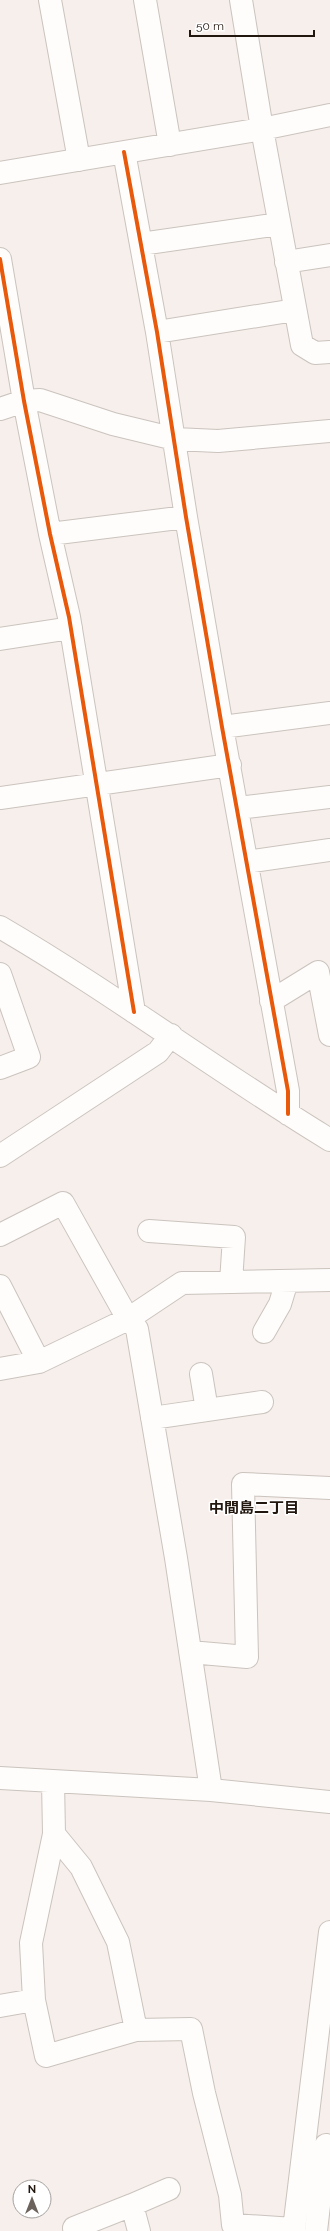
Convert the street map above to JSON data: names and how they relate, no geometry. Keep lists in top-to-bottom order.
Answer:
{
  "districts": ["中間島二丁目"],
  "scale_bar": "50 m",
  "north": "top"
}
